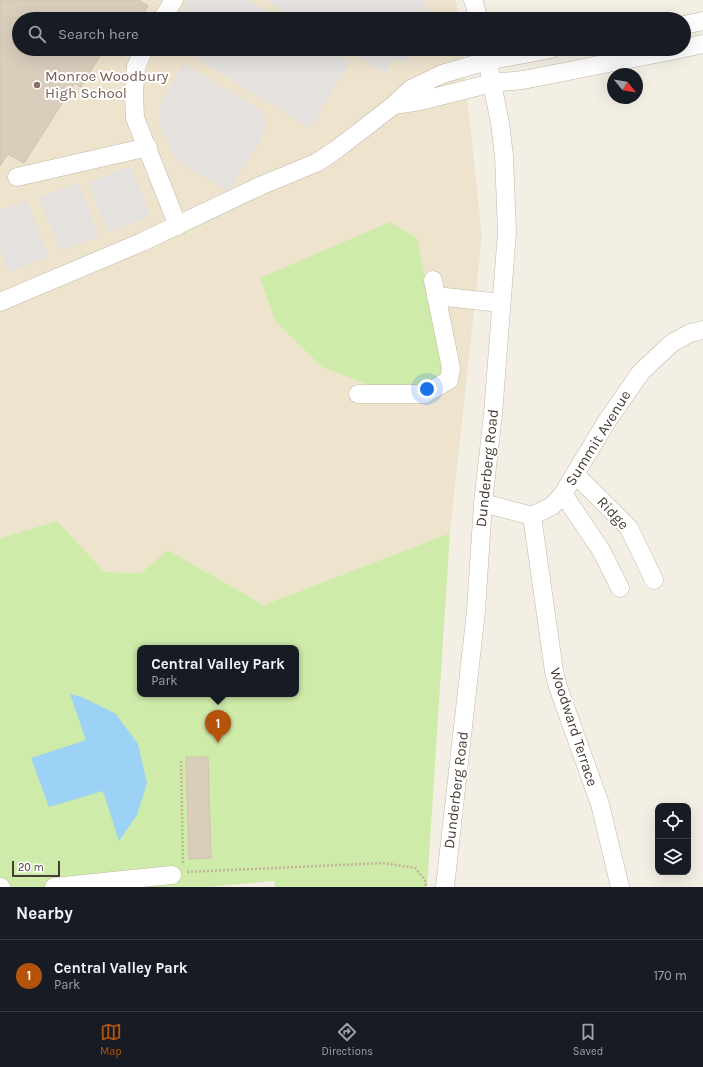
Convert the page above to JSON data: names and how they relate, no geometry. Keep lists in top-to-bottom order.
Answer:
{
  "streets": {
    "street": [
      "Summit Avenue",
      "Dunderberg Road",
      "Ridge",
      "Woodward Terrace"
    ]
  },
  "crossings": [
    ["Summit Avenue", "Ridge"],
    ["Summit Avenue", "Woodward Terrace"]
  ],
  "places": ["Monroe Woodbury High School"],
  "scale_bar": "20 m",
  "north": "bottom right",
  "page": {
    "search": "Search here",
    "popup": ["Central Valley Park", "Park"],
    "pins": "1",
    "scale": "20 m",
    "heading": "Nearby",
    "list": [
      {
        "mark": "1",
        "name": "Central Valley Park",
        "note": "Park",
        "value": "170 m"
      }
    ],
    "nav": ["Map", "Directions", "Saved"]
  }
}
